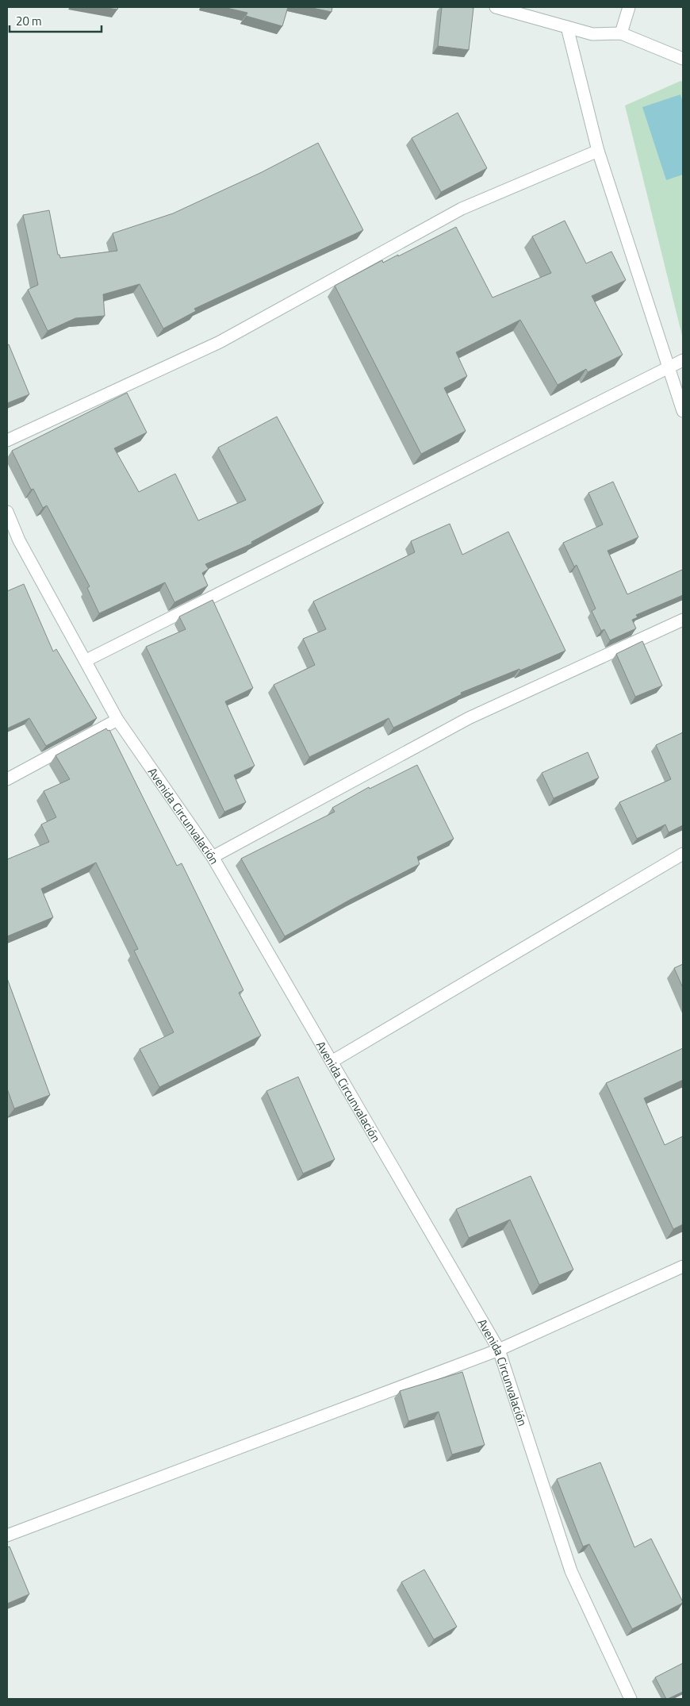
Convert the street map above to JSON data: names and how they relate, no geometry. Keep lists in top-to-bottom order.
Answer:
{
  "streets": {
    "street": ["Avenida Circunvalación"]
  },
  "scale_bar": "20 m"
}
